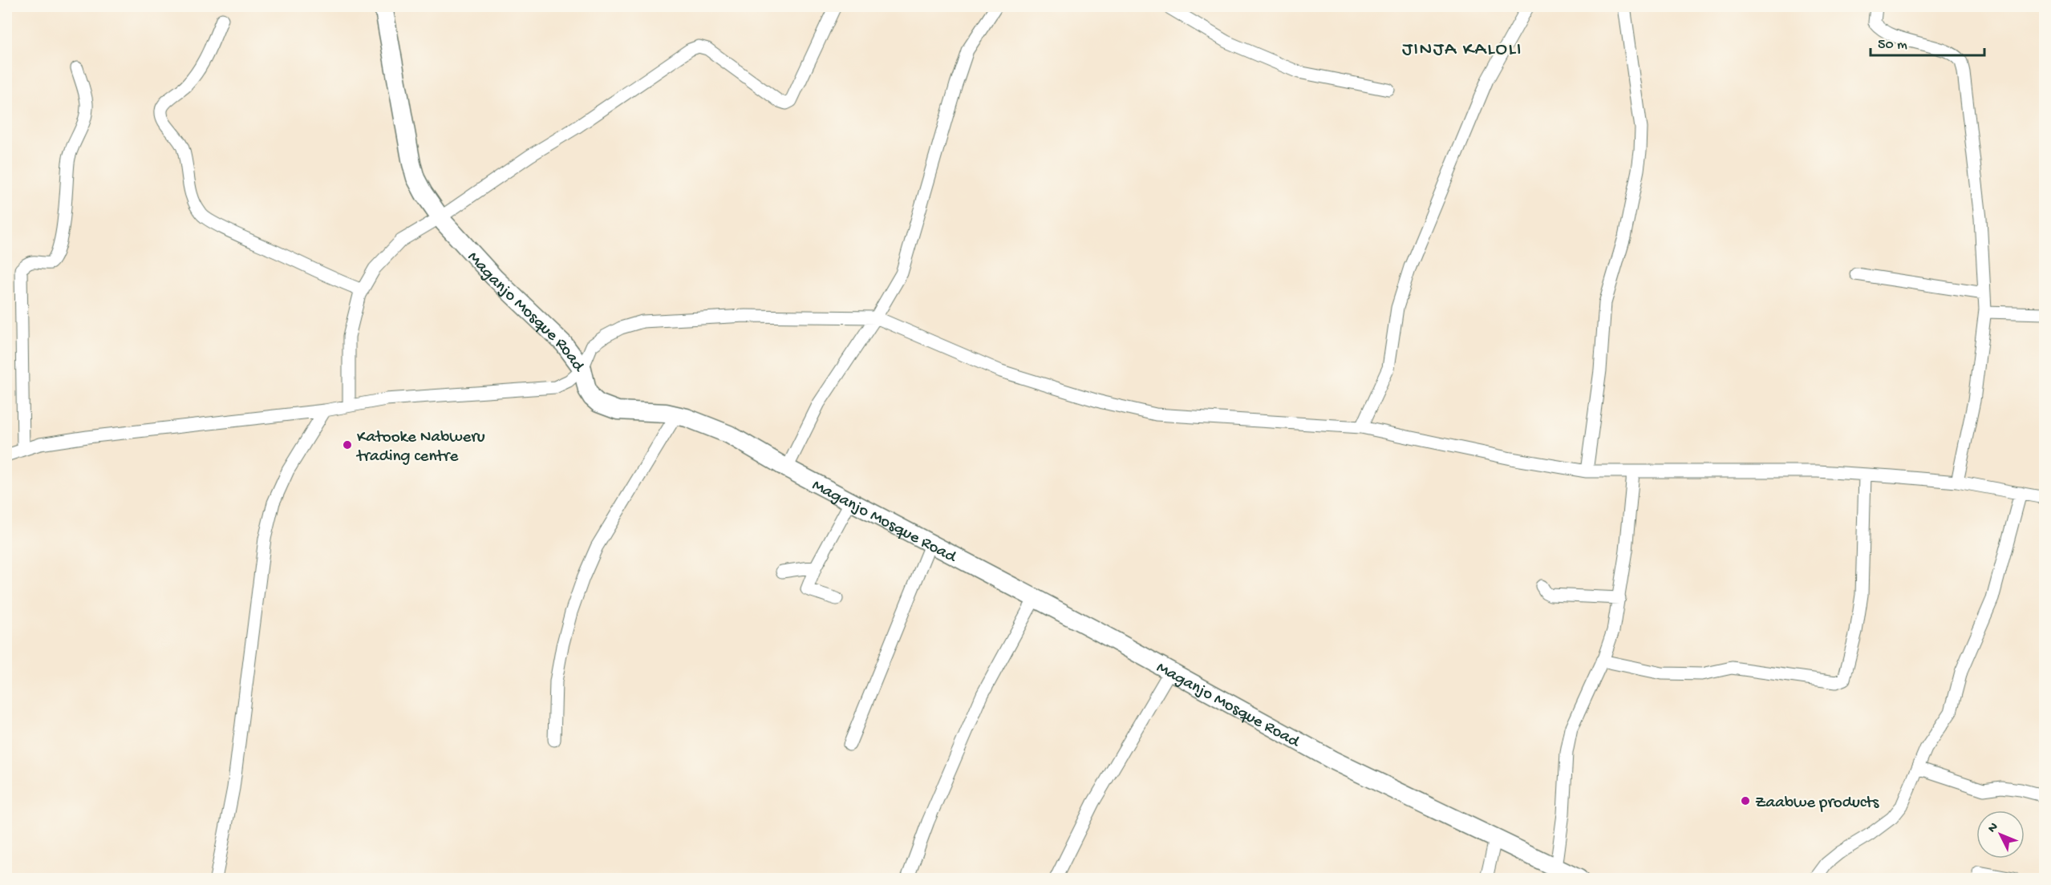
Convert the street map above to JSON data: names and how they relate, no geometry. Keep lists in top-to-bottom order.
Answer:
{
  "streets": {
    "street": ["Maganjo Mosque Road"]
  },
  "districts": ["JINJA KALOLI"],
  "places": ["Katooke Nabweru trading centre", "Zaabwe products"],
  "scale_bar": "50 m",
  "north": "top left"
}
